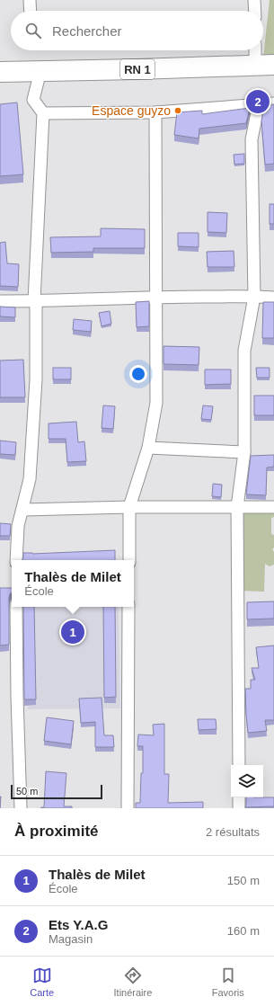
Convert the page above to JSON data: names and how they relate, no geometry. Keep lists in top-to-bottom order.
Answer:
{
  "streets": {
    "highway": ["RN 1"]
  },
  "places": ["Espace guyzo"],
  "scale_bar": "50 m",
  "page": {
    "search": "Rechercher",
    "pins": ["2", "1"],
    "popup": ["Thalès de Milet", "École"],
    "scale": "50 m",
    "heading": ["À proximité", "2 résultats"],
    "list": [
      {
        "mark": "1",
        "name": "Thalès de Milet",
        "note": "École",
        "value": "150 m"
      },
      {
        "mark": "2",
        "name": "Ets Y.A.G",
        "note": "Magasin",
        "value": "160 m"
      }
    ],
    "nav": ["Carte", "Itinéraire", "Favoris"]
  }
}
